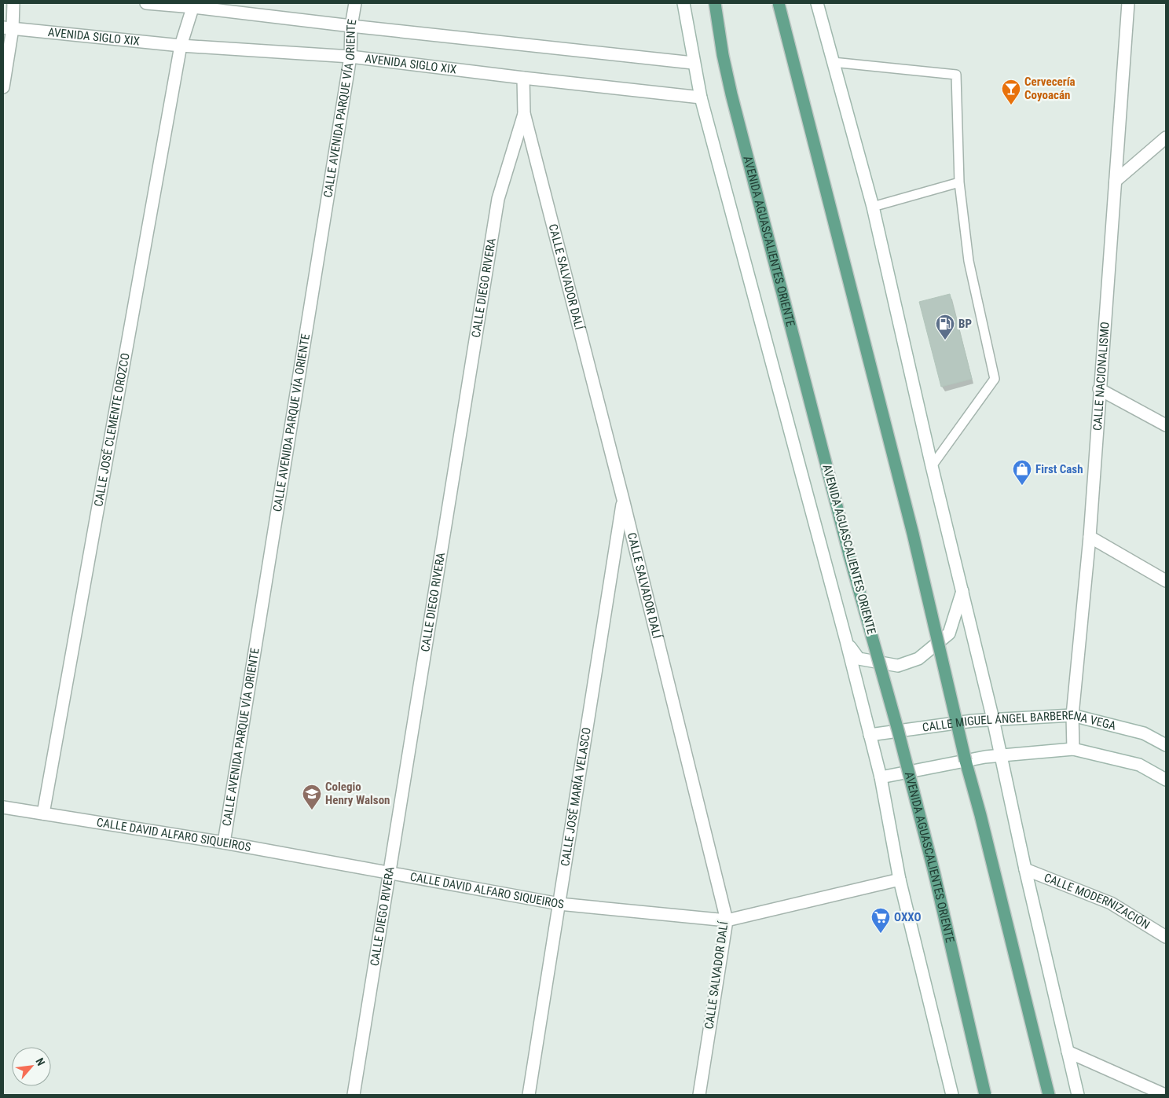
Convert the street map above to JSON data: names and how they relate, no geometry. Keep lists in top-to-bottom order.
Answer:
{
  "streets": {
    "main road": ["AVENIDA AGUASCALIENTES ORIENTE"],
    "street": [
      "AVENIDA SIGLO XIX",
      "CALLE AVENIDA PARQUE VÍA ORIENTE",
      "CALLE SALVADOR DALÍ",
      "CALLE DIEGO RIVERA",
      "CALLE NACIONALISMO",
      "CALLE JOSÉ CLEMENTE OROZCO",
      "CALLE MIGUEL ÁNGEL BARBERENA VEGA",
      "CALLE JOSÉ MARÍA VELASCO",
      "CALLE DAVID ALFARO SIQUEIROS",
      "CALLE MODERNIZACIÓN"
    ]
  },
  "crossings": [
    ["AVENIDA SIGLO XIX", "CALLE AVENIDA PARQUE VÍA ORIENTE"],
    ["AVENIDA SIGLO XIX", "CALLE SALVADOR DALÍ"],
    ["AVENIDA SIGLO XIX", "CALLE JOSÉ CLEMENTE OROZCO"],
    ["CALLE AVENIDA PARQUE VÍA ORIENTE", "CALLE DAVID ALFARO SIQUEIROS"],
    ["CALLE SALVADOR DALÍ", "CALLE DIEGO RIVERA"],
    ["CALLE SALVADOR DALÍ", "CALLE JOSÉ MARÍA VELASCO"],
    ["CALLE SALVADOR DALÍ", "CALLE DAVID ALFARO SIQUEIROS"],
    ["CALLE DIEGO RIVERA", "CALLE DAVID ALFARO SIQUEIROS"],
    ["CALLE NACIONALISMO", "CALLE MIGUEL ÁNGEL BARBERENA VEGA"],
    ["CALLE JOSÉ CLEMENTE OROZCO", "CALLE DAVID ALFARO SIQUEIROS"],
    ["CALLE JOSÉ MARÍA VELASCO", "CALLE DAVID ALFARO SIQUEIROS"]
  ],
  "places": {
    "bar": ["Cervecería Coyoacán"],
    "fuel station": ["BP"],
    "shop": ["First Cash"],
    "school or university": ["Colegio Henry Walson"],
    "supermarket": ["OXXO"]
  },
  "north": "top right"
}
